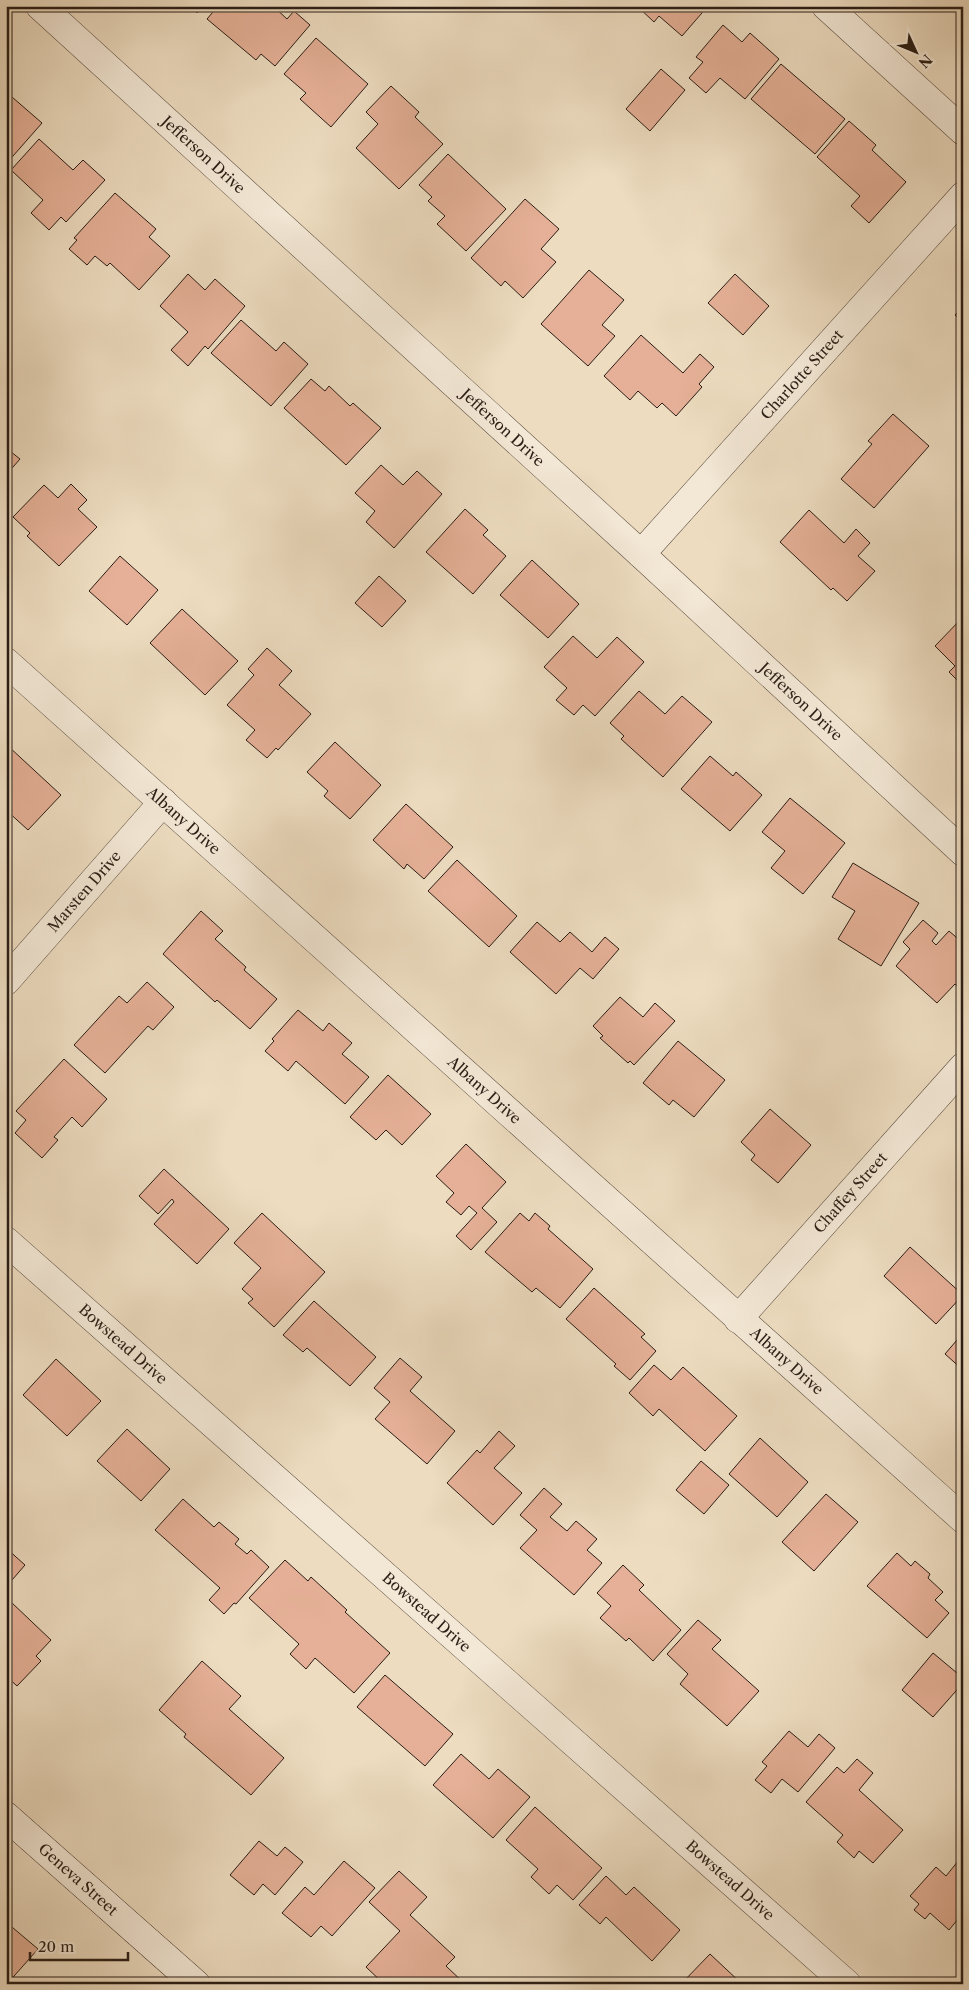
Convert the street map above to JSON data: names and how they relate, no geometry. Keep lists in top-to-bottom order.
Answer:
{
  "streets": {
    "street": [
      "Jefferson Drive",
      "Charlotte Street",
      "Albany Drive",
      "Marsten Drive",
      "Chaffey Street",
      "Bowstead Drive",
      "Geneva Street"
    ]
  },
  "crossings": [
    ["Jefferson Drive", "Charlotte Street"],
    ["Albany Drive", "Marsten Drive"],
    ["Albany Drive", "Chaffey Street"]
  ],
  "scale_bar": "20 m",
  "north": "bottom right"
}
